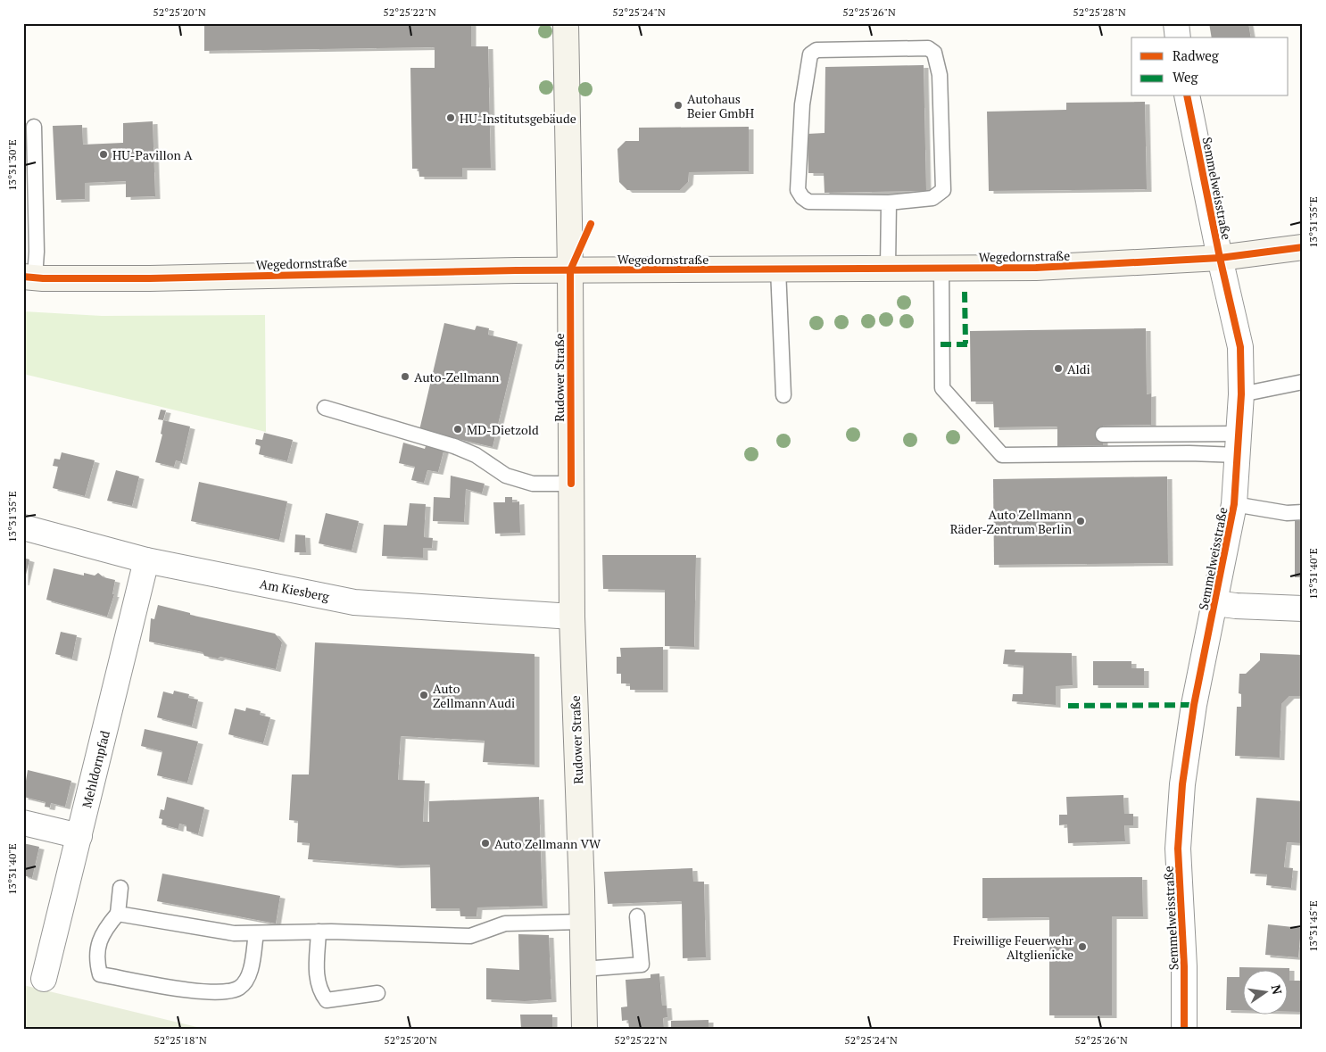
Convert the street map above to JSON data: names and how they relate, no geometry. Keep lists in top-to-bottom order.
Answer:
{
  "streets": {
    "street": [
      "Semmelweisstraße",
      "Wegedornstraße",
      "Rudower Straße",
      "Am Kiesberg",
      "Mehldornpfad"
    ]
  },
  "crossings": [
    ["Semmelweisstraße", "Wegedornstraße"],
    ["Wegedornstraße", "Rudower Straße"],
    ["Rudower Straße", "Am Kiesberg"],
    ["Am Kiesberg", "Mehldornpfad"]
  ],
  "places": [
    "Autohaus Beier GmbH",
    "HU-Institutsgebäude",
    "HU-Pavillon A",
    "Aldi",
    "Auto-Zellmann",
    "MD-Dietzold",
    "Auto Zellmann Räder-Zentrum Berlin",
    "Auto Zellmann Audi",
    "Auto Zellmann VW",
    "Freiwillige Feuerwehr Altglienicke"
  ],
  "legend": ["Radweg", "Weg"],
  "north": "right",
  "coordinates": [
    "52°25'20\"N",
    "52°25'22\"N",
    "52°25'24\"N",
    "52°25'26\"N",
    "52°25'28\"N",
    "13°31'30\"E",
    "13°31'35\"E",
    "13°31'40\"E",
    "13°31'45\"E",
    "52°25'18\"N"
  ]
}
